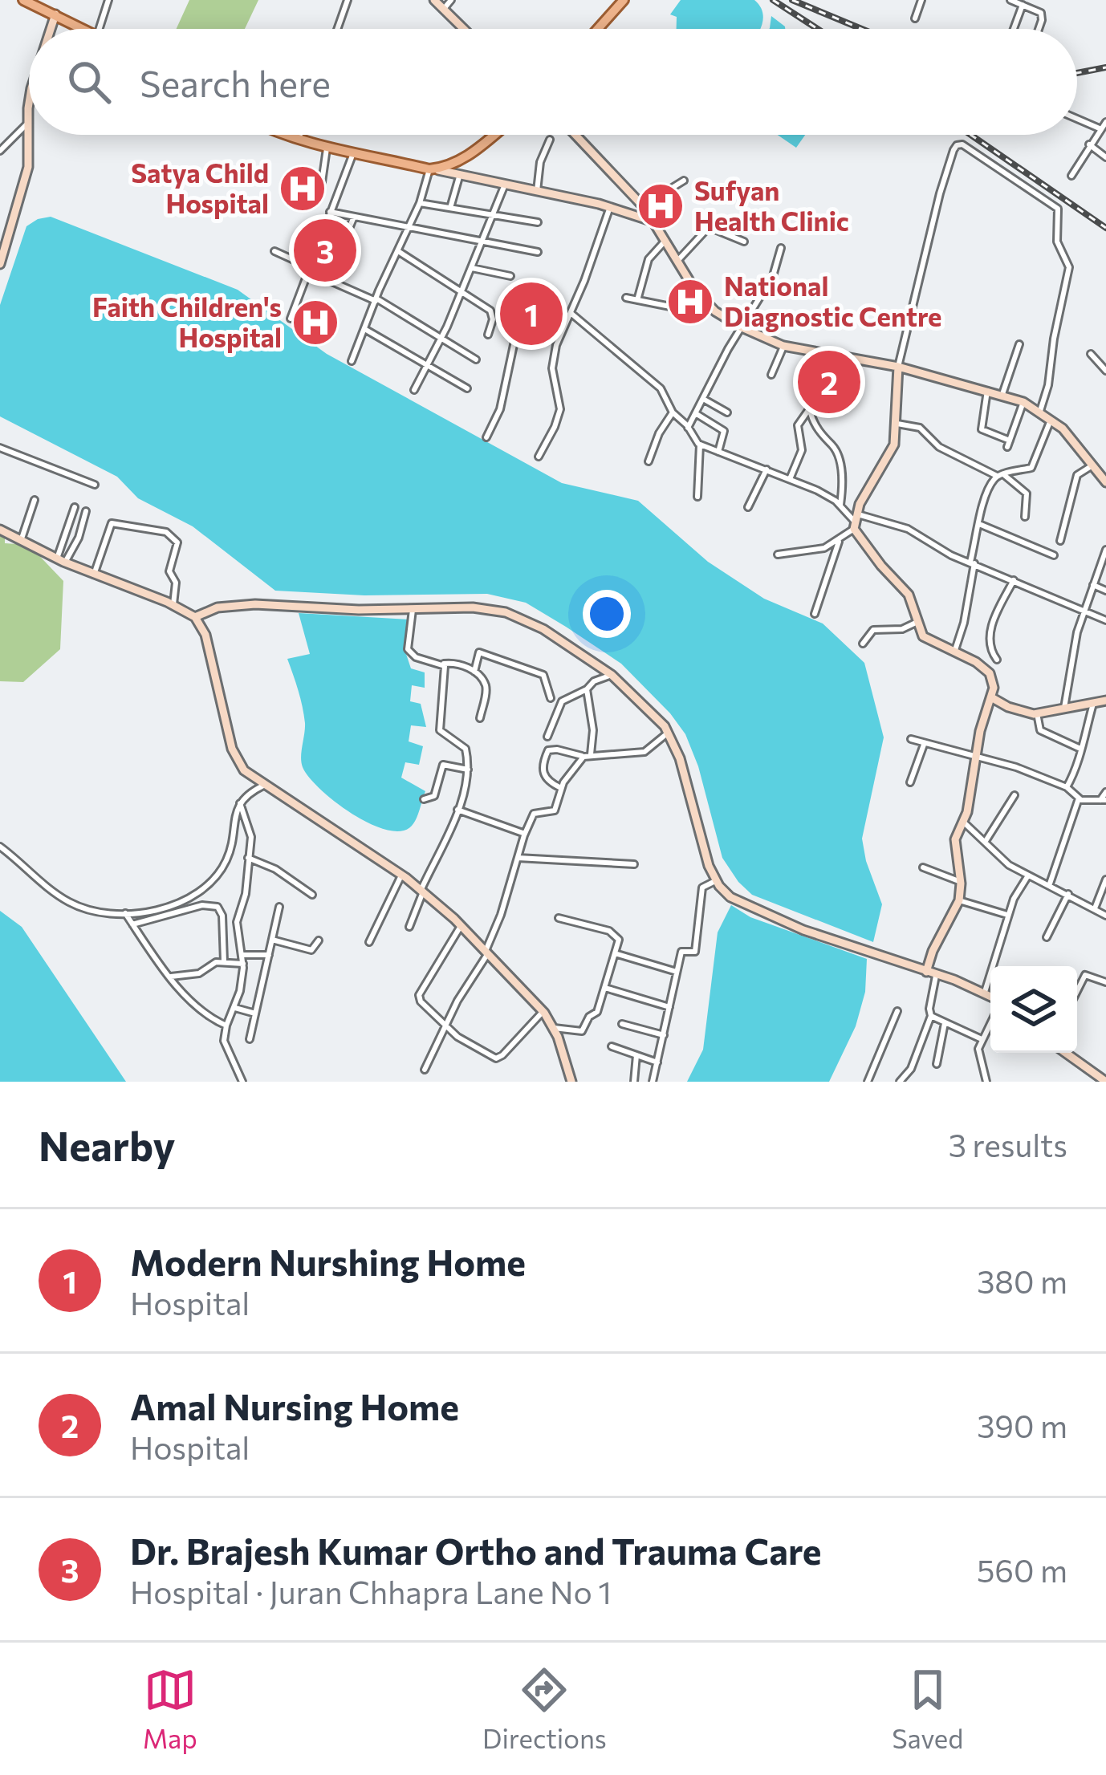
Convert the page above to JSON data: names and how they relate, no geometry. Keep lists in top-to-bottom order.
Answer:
{
  "places": {
    "hospital": [
      "Satya Child Hospital",
      "Sufyan Health Clinic",
      "National Diagnostic Centre",
      "Faith Children's Hospital"
    ]
  },
  "page": {
    "search": "Search here",
    "pins": ["3", "1", "2"],
    "heading": ["Nearby", "3 results"],
    "list": [
      {
        "mark": "1",
        "name": "Modern Nurshing Home",
        "note": "Hospital",
        "value": "380 m"
      },
      {
        "mark": "2",
        "name": "Amal Nursing Home",
        "note": "Hospital",
        "value": "390 m"
      },
      {
        "mark": "3",
        "name": "Dr. Brajesh Kumar Ortho and Trauma Care",
        "note": "Hospital · Juran Chhapra Lane No 1",
        "value": "560 m"
      }
    ],
    "nav": ["Map", "Directions", "Saved"]
  }
}
